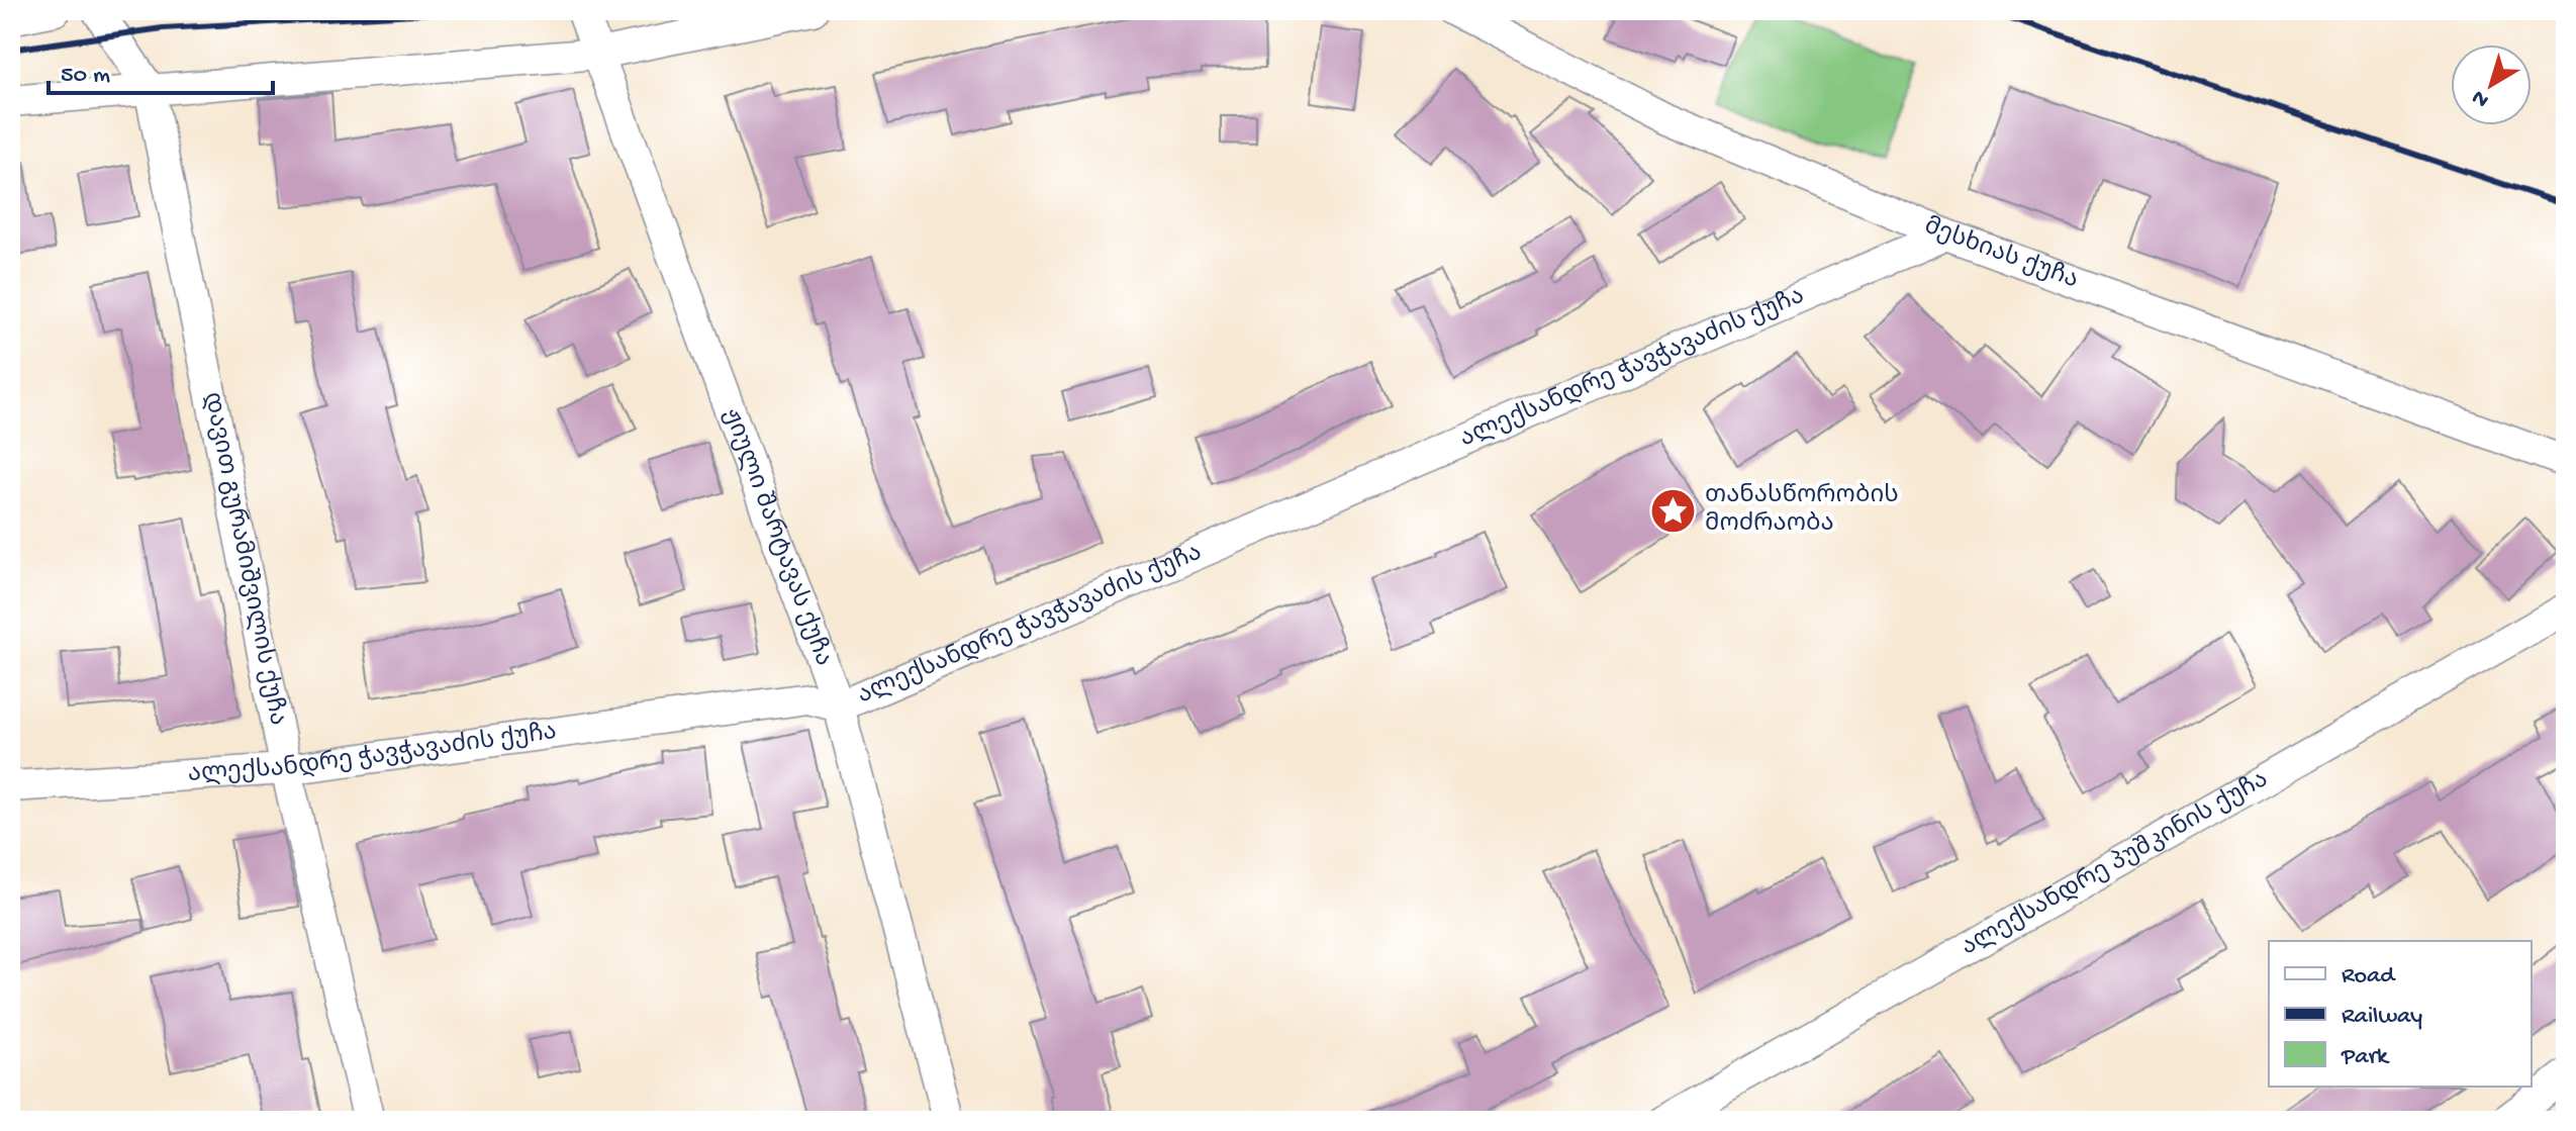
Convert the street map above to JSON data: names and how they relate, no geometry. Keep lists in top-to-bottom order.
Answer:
{
  "streets": {
    "street": [
      "მესხიას ქუჩა",
      "ალექსანდრე ჭავჭავაძის ქუჩა",
      "ჟიული შარტავას ქუჩა",
      "დავით გურამიშვილის ქუჩა",
      "ალექსანდრე პუშკინის ქუჩა"
    ]
  },
  "crossings": [
    ["მესხიას ქუჩა", "ალექსანდრე ჭავჭავაძის ქუჩა"],
    ["ალექსანდრე ჭავჭავაძის ქუჩა", "ჟიული შარტავას ქუჩა"],
    ["ალექსანდრე ჭავჭავაძის ქუჩა", "დავით გურამიშვილის ქუჩა"]
  ],
  "places": {
    "place": ["თანასწორობის მოძრაობა"]
  },
  "legend": ["Road", "Railway", "Park"],
  "scale_bar": "50 m",
  "north": "bottom left"
}
